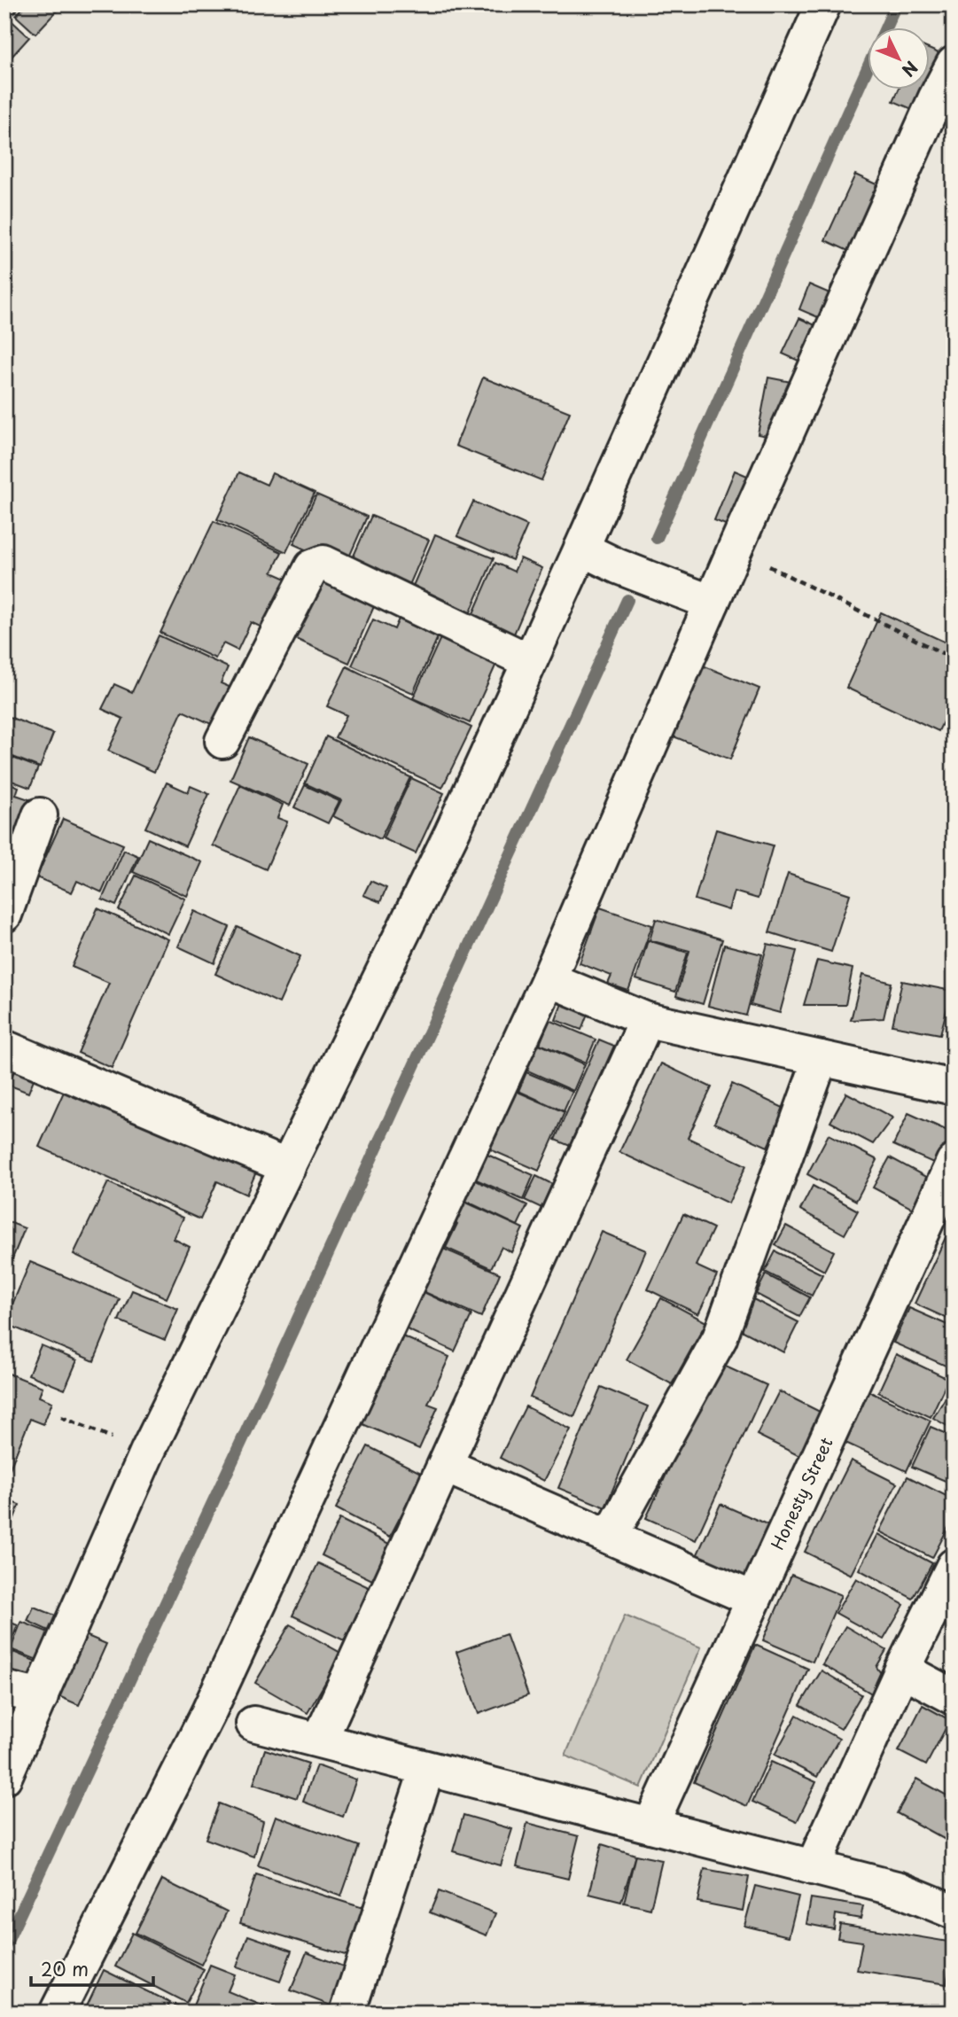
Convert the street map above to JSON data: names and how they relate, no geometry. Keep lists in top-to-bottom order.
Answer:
{
  "streets": {
    "street": ["Honesty Street"]
  },
  "scale_bar": "20 m",
  "north": "bottom right"
}
